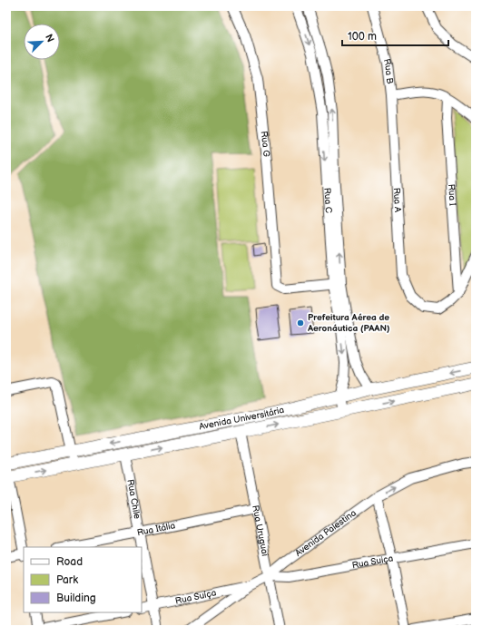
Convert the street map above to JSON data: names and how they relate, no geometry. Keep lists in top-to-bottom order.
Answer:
{
  "streets": {
    "main road": ["Avenida Universitária"],
    "street": [
      "Rua B",
      "Rua G",
      "Rua I",
      "Rua A",
      "Rua C",
      "Rua Chile",
      "Rua Itália",
      "Rua Uruguai",
      "Avenida Palestina",
      "Rua Suiça",
      "Rua Suíça"
    ]
  },
  "crossings": [
    ["Rua B", "Rua A"],
    ["Rua G", "Rua C"],
    ["Rua I", "Rua A"],
    ["Rua C", "Avenida Universitária"],
    ["Avenida Universitária", "Rua Chile"],
    ["Avenida Universitária", "Rua Uruguai"],
    ["Rua Chile", "Rua Itália"],
    ["Rua Chile", "Rua Suíça"],
    ["Rua Itália", "Rua Uruguai"],
    ["Rua Uruguai", "Avenida Palestina"],
    ["Rua Uruguai", "Rua Suiça"],
    ["Avenida Palestina", "Rua Suiça"],
    ["Avenida Palestina", "Rua Suíça"]
  ],
  "places": ["Prefeitura Aérea de Aeronáutica (PAAN)"],
  "legend": ["Road", "Park", "Building"],
  "scale_bar": "100 m",
  "north": "top right"
}
